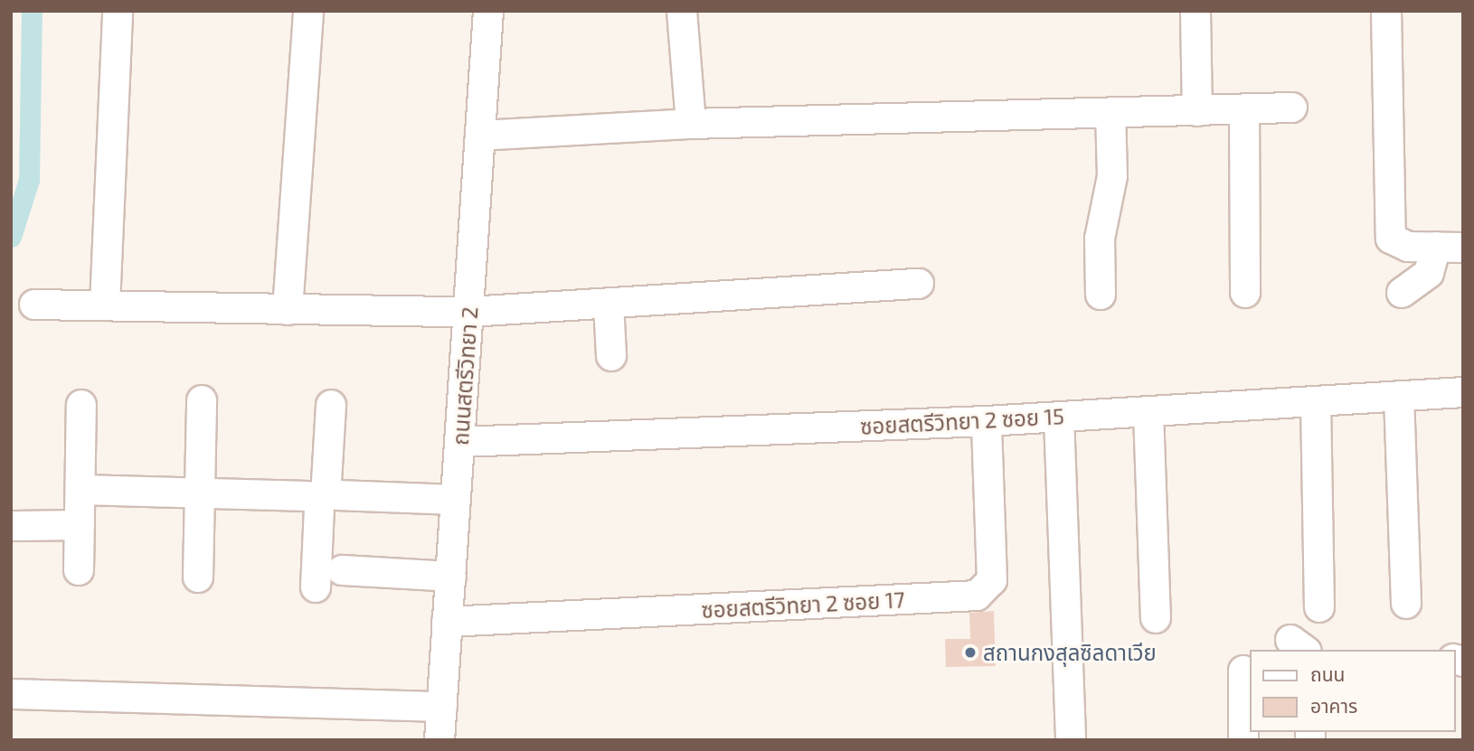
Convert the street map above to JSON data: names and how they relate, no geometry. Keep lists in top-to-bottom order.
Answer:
{
  "streets": {
    "street": ["ถนนสตรีวิทยา 2", "ซอยสตรีวิทยา 2 ซอย 15", "ซอยสตรีวิทยา 2 ซอย 17"]
  },
  "crossings": [
    ["ถนนสตรีวิทยา 2", "ซอยสตรีวิทยา 2 ซอย 15"],
    ["ถนนสตรีวิทยา 2", "ซอยสตรีวิทยา 2 ซอย 17"],
    ["ซอยสตรีวิทยา 2 ซอย 15", "ซอยสตรีวิทยา 2 ซอย 17"]
  ],
  "places": ["สถานกงสุลซิลดาเวีย"],
  "legend": ["ถนน", "อาคาร"]
}
